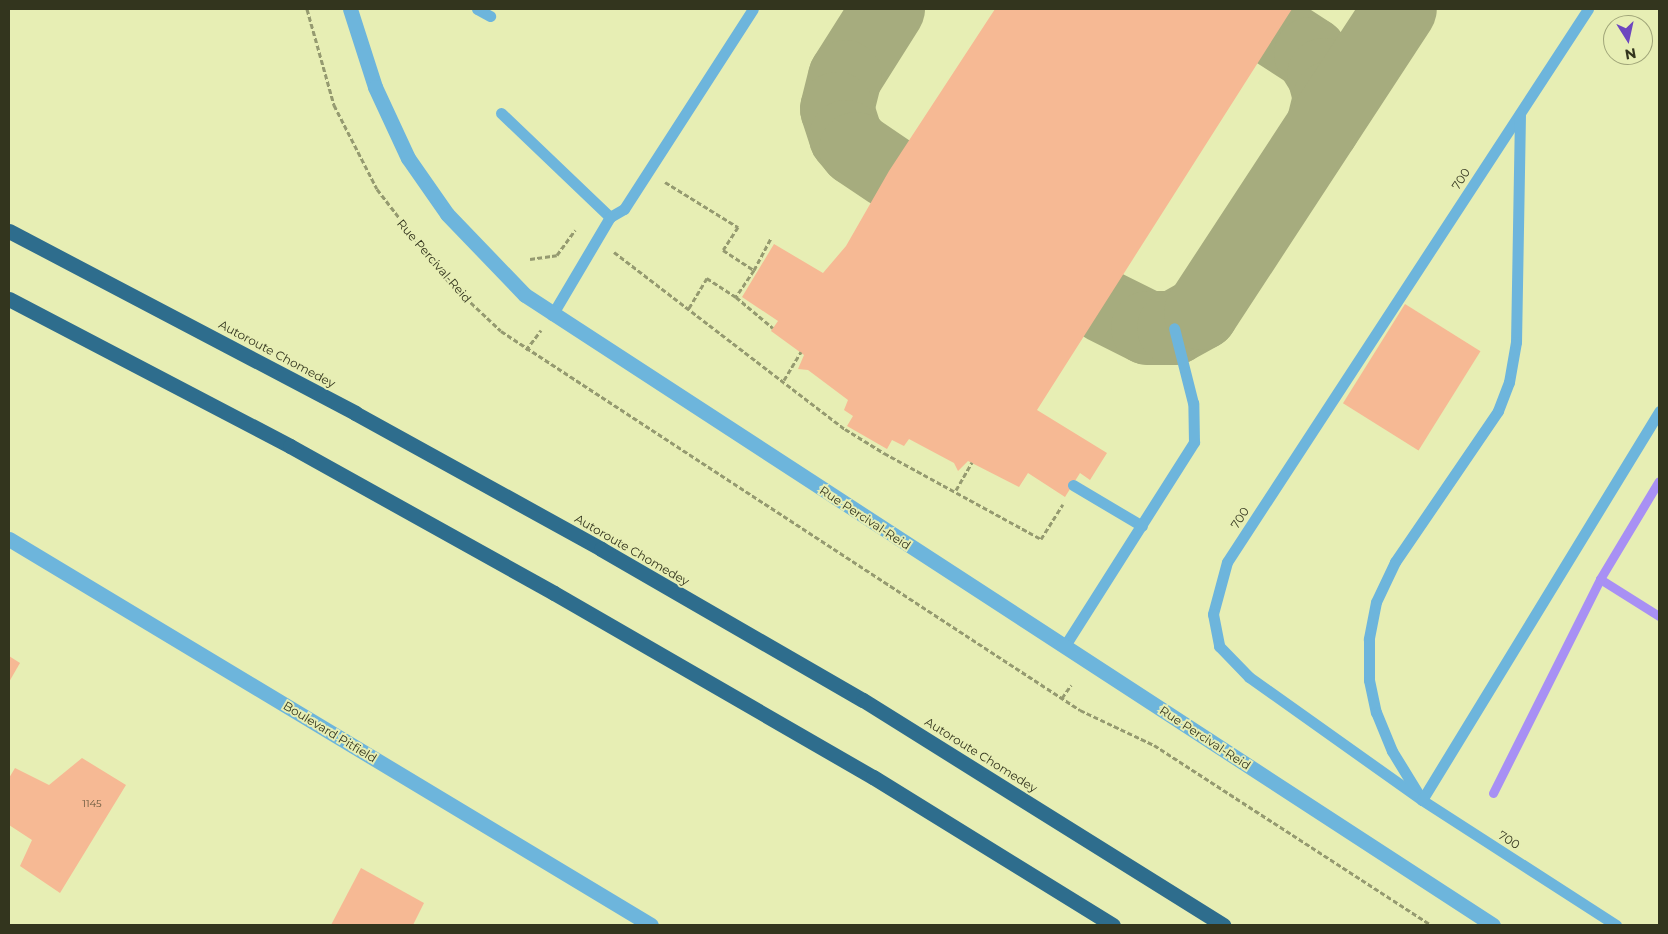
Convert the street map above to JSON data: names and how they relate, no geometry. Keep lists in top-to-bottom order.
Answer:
{
  "streets": {
    "highway": ["Autoroute Chomedey"],
    "street": ["Rue Percival-Reid", "Boulevard Pitfield"],
    "lane": ["700"]
  },
  "house_numbers": ["1145"],
  "north": "bottom"
}
